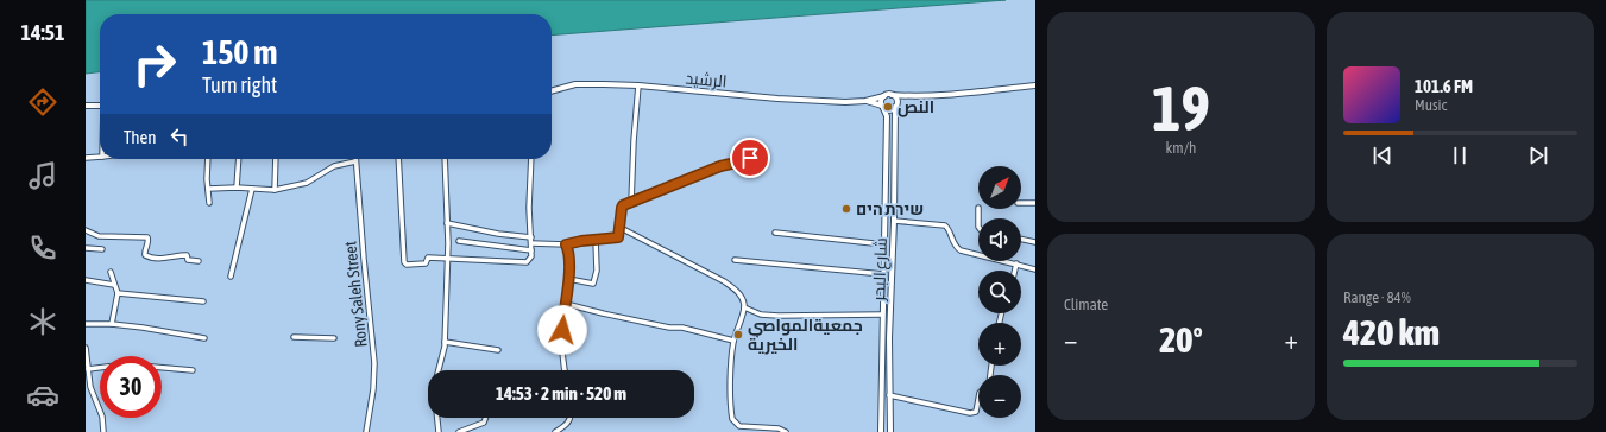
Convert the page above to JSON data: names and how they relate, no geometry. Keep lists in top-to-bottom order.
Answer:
{
  "streets": {
    "main road": ["الرشيد", "شارع البحر"],
    "street": ["Rony Saleh Street"]
  },
  "crossings": [
    ["الرشيد", "شارع البحر"]
  ],
  "places": ["النص", "שירת הים", "جمعيةالمواصي الخيرية"],
  "north": "top right",
  "page": {
    "tabs": "14:51",
    "tile": [
      ["19", "km/h"],
      "Climate",
      ["Range · 84%", "420 km"]
    ],
    "turn": ["150 m", "Turn right"],
    "song": ["101.6 FM", "Music"],
    "then": "Then",
    "map_buttons": ["+", "−"],
    "heat": ["−", "20°", "+"],
    "limit": "30",
    "trip": "14:53 · 2 min · 520 m"
  }
}
